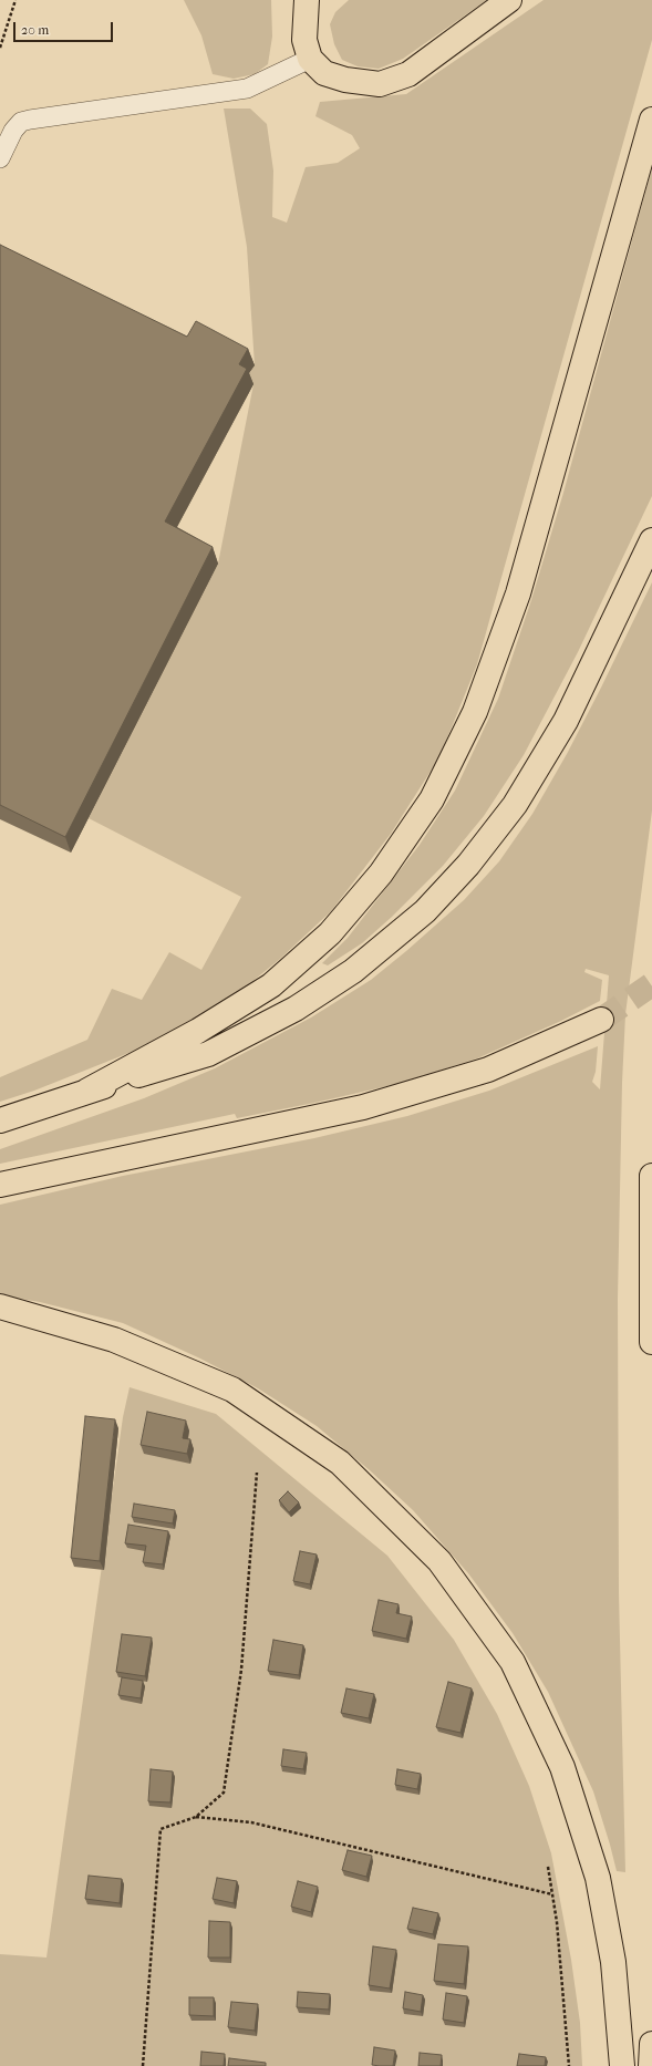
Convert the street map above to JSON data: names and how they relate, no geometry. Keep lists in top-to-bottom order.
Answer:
{
  "scale_bar": "20 m"
}
